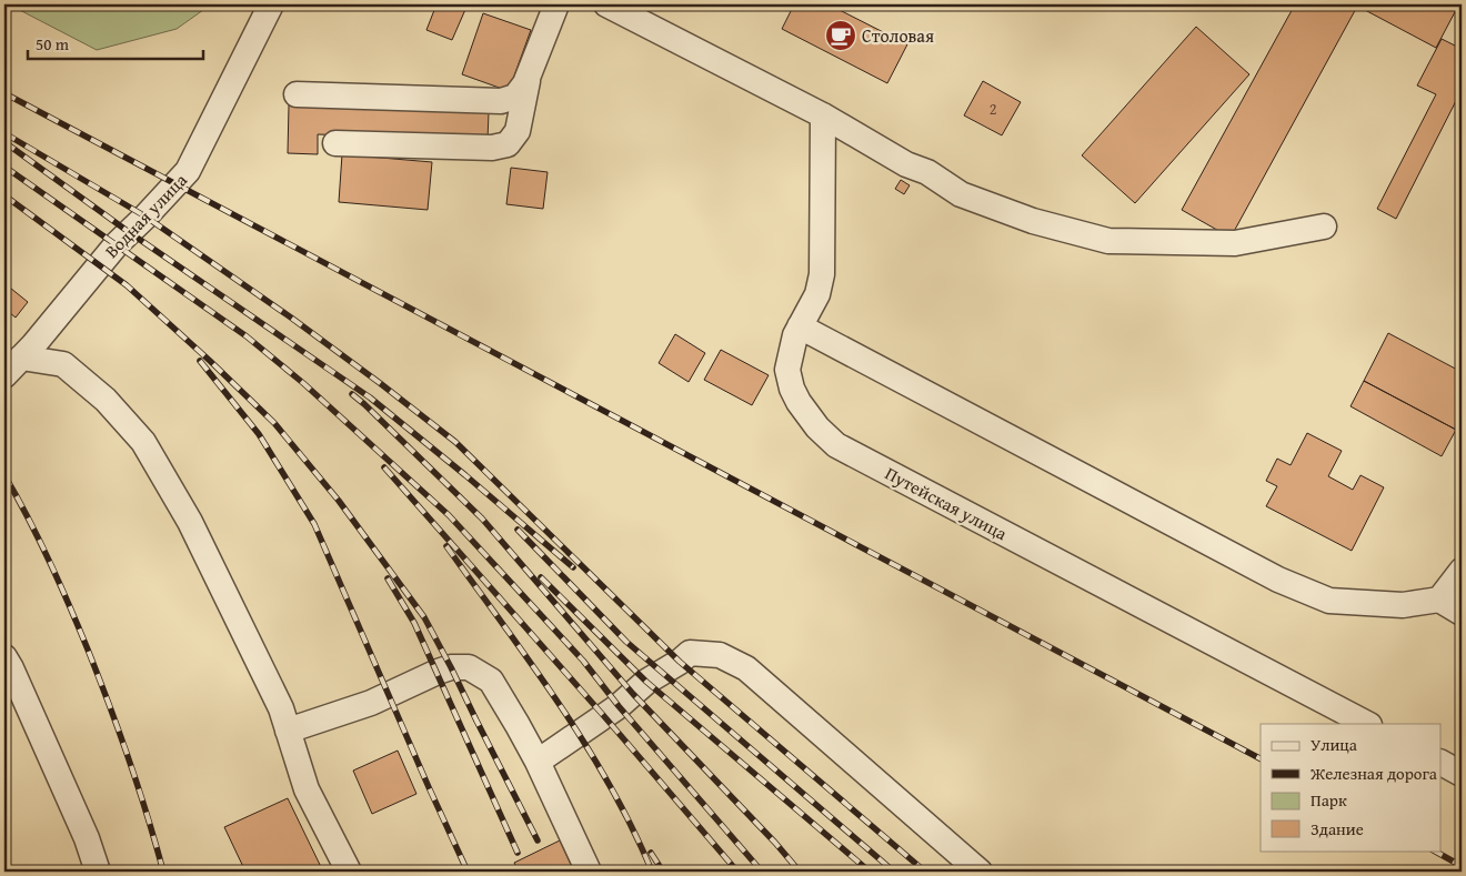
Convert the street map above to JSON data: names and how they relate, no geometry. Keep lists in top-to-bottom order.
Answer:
{
  "streets": {
    "street": ["Водная улица", "Путейская улица"]
  },
  "places": {
    "cafe": ["Столовая"]
  },
  "house_numbers": ["2"],
  "legend": [
    "Улица",
    "Железная дорога",
    "Парк",
    "Здание"
  ],
  "scale_bar": "50 m"
}
